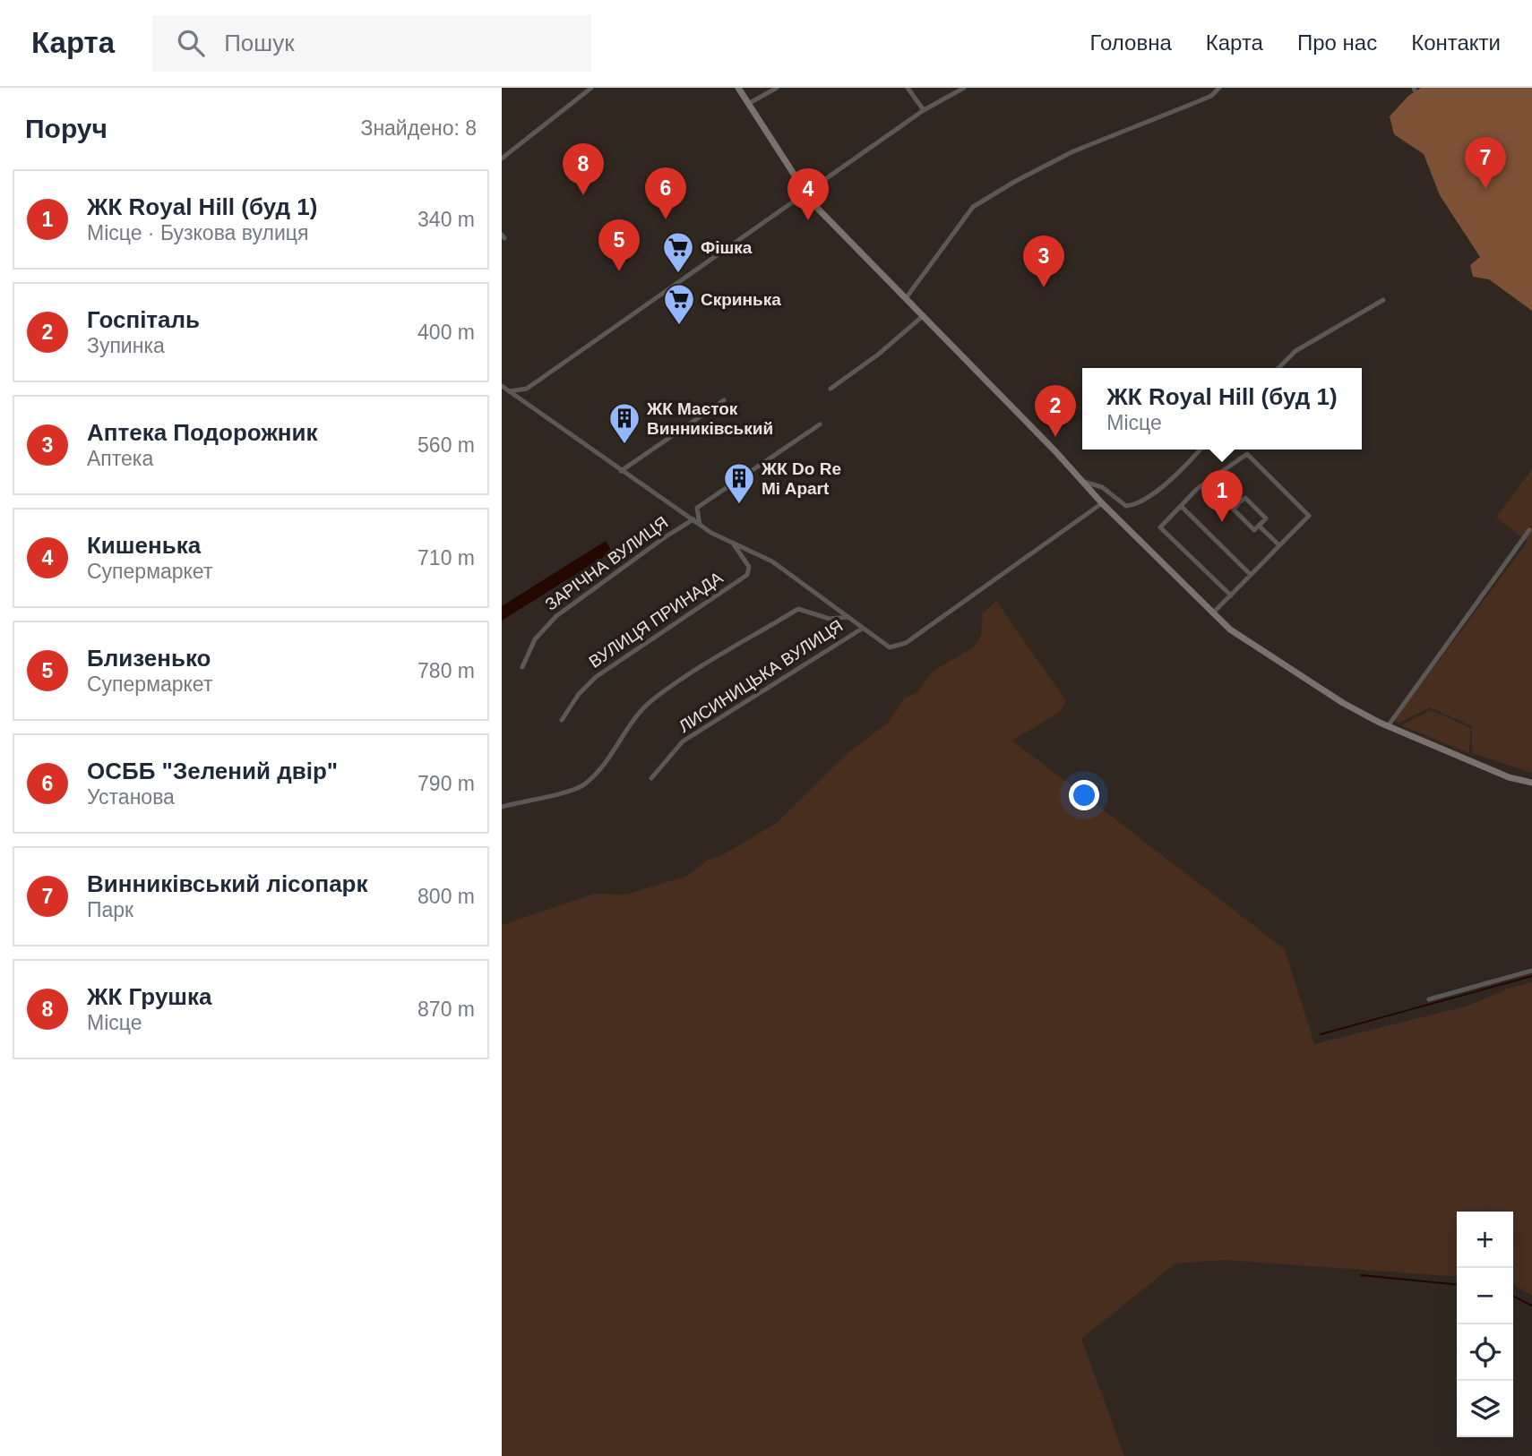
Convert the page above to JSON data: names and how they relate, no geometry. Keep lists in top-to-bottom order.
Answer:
{
  "streets": {
    "street": ["ЗАРІЧНА ВУЛИЦЯ", "ВУЛИЦЯ ПРИНАДА", "ЛИСИНИЦЬКА ВУЛИЦЯ"]
  },
  "places": {
    "supermarket": ["Фішка", "Скринька"],
    "building": ["ЖК Маєток Винниківський", "ЖК Do Re Mi Apart"]
  },
  "page": {
    "header": "Карта",
    "search": "Пошук",
    "nav": [
      "Головна",
      "Карта",
      "Про нас",
      "Контакти"
    ],
    "heading": ["Поруч", "Знайдено: 8"],
    "pins": [
      "7",
      "8",
      "6",
      "4",
      "5",
      "3",
      "2",
      "1"
    ],
    "list": [
      {
        "mark": "1",
        "name": "ЖК Royal Hill (буд 1)",
        "note": "Місце · Бузкова вулиця",
        "value": "340 m"
      },
      {
        "mark": "2",
        "name": "Госпіталь",
        "note": "Зупинка",
        "value": "400 m"
      },
      {
        "mark": "3",
        "name": "Аптека Подорожник",
        "note": "Аптека",
        "value": "560 m"
      },
      {
        "mark": "4",
        "name": "Кишенька",
        "note": "Супермаркет",
        "value": "710 m"
      },
      {
        "mark": "5",
        "name": "Близенько",
        "note": "Супермаркет",
        "value": "780 m"
      },
      {
        "mark": "6",
        "name": "ОСББ \"Зелений двір\"",
        "note": "Установа",
        "value": "790 m"
      },
      {
        "mark": "7",
        "name": "Винниківський лісопарк",
        "note": "Парк",
        "value": "800 m"
      },
      {
        "mark": "8",
        "name": "ЖК Грушка",
        "note": "Місце",
        "value": "870 m"
      }
    ],
    "popup": ["ЖК Royal Hill (буд 1)", "Місце"],
    "map_buttons": ["+", "−"]
  }
}
